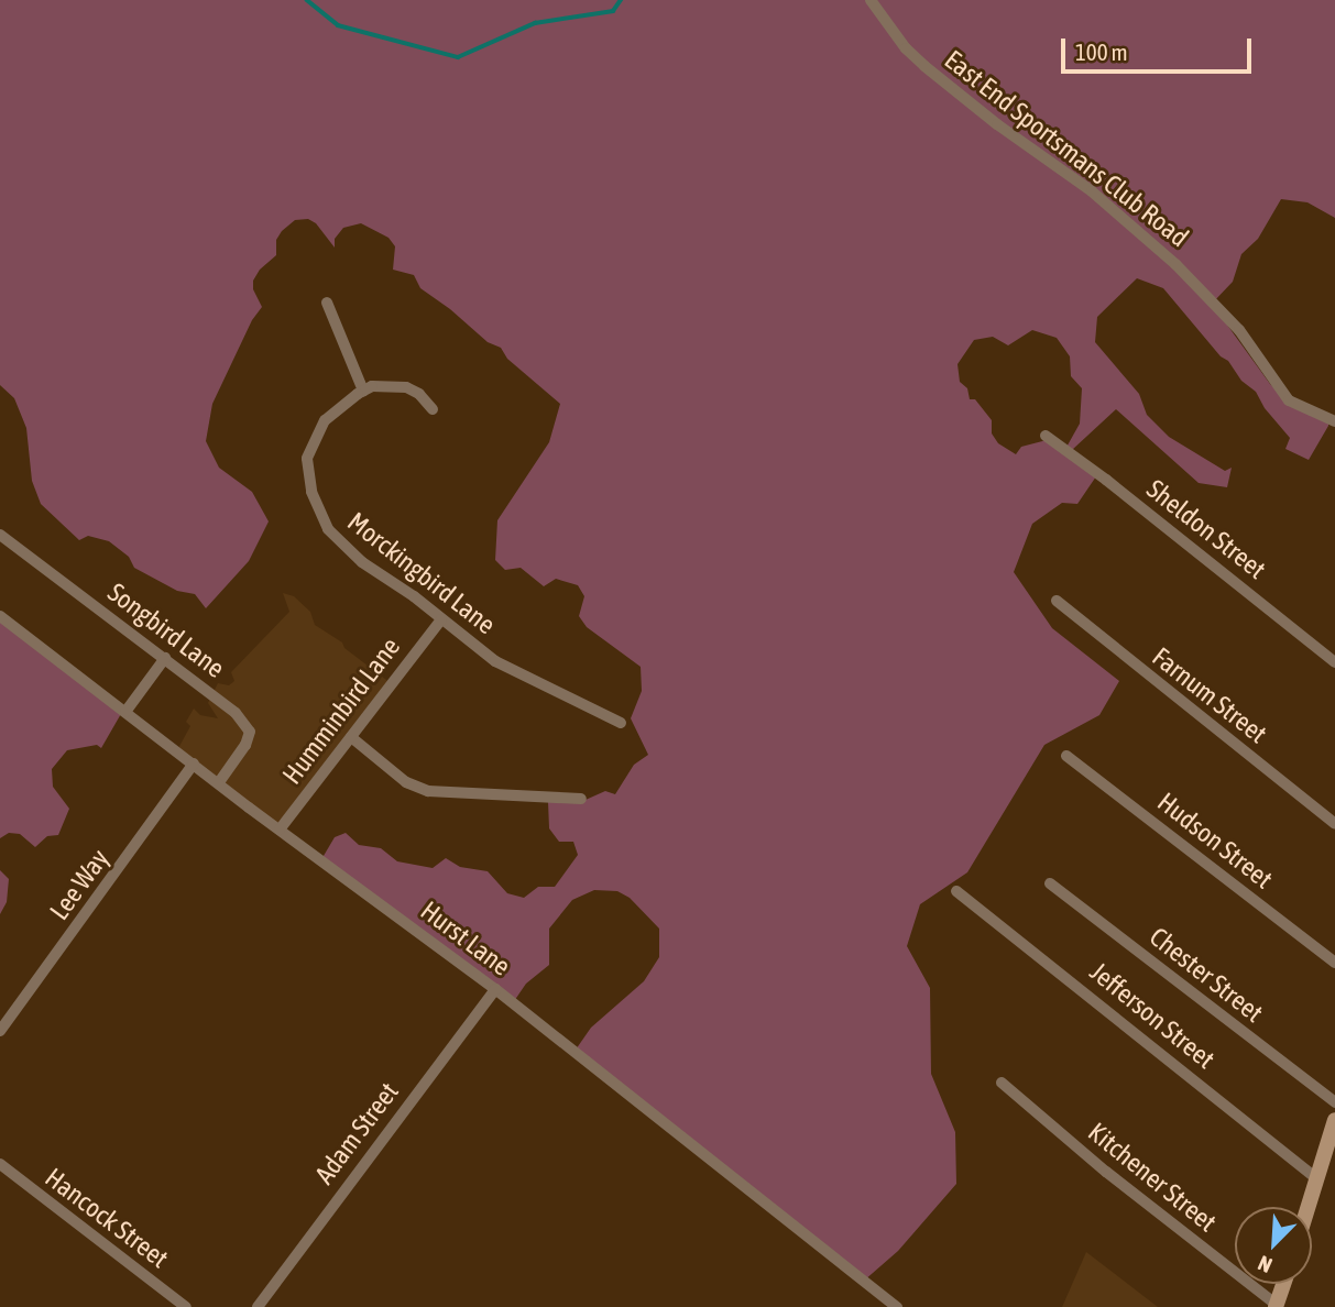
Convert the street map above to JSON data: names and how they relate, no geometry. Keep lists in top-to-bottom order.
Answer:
{
  "streets": {
    "street": [
      "East End Sportsmans Club Road",
      "Sheldon Street",
      "Morckingbird Lane",
      "Songbird Lane",
      "Farnum Street",
      "Humminbird Lane",
      "Hudson Street",
      "Lee Way",
      "Hurst Lane",
      "Chester Street",
      "Jefferson Street",
      "Adam Street",
      "Kitchener Street",
      "Hancock Street"
    ]
  },
  "crossings": [
    ["Morckingbird Lane", "Humminbird Lane"],
    ["Songbird Lane", "Hurst Lane"],
    ["Humminbird Lane", "Hurst Lane"],
    ["Lee Way", "Hurst Lane"],
    ["Hurst Lane", "Adam Street"]
  ],
  "scale_bar": "100 m",
  "north": "bottom left"
}
